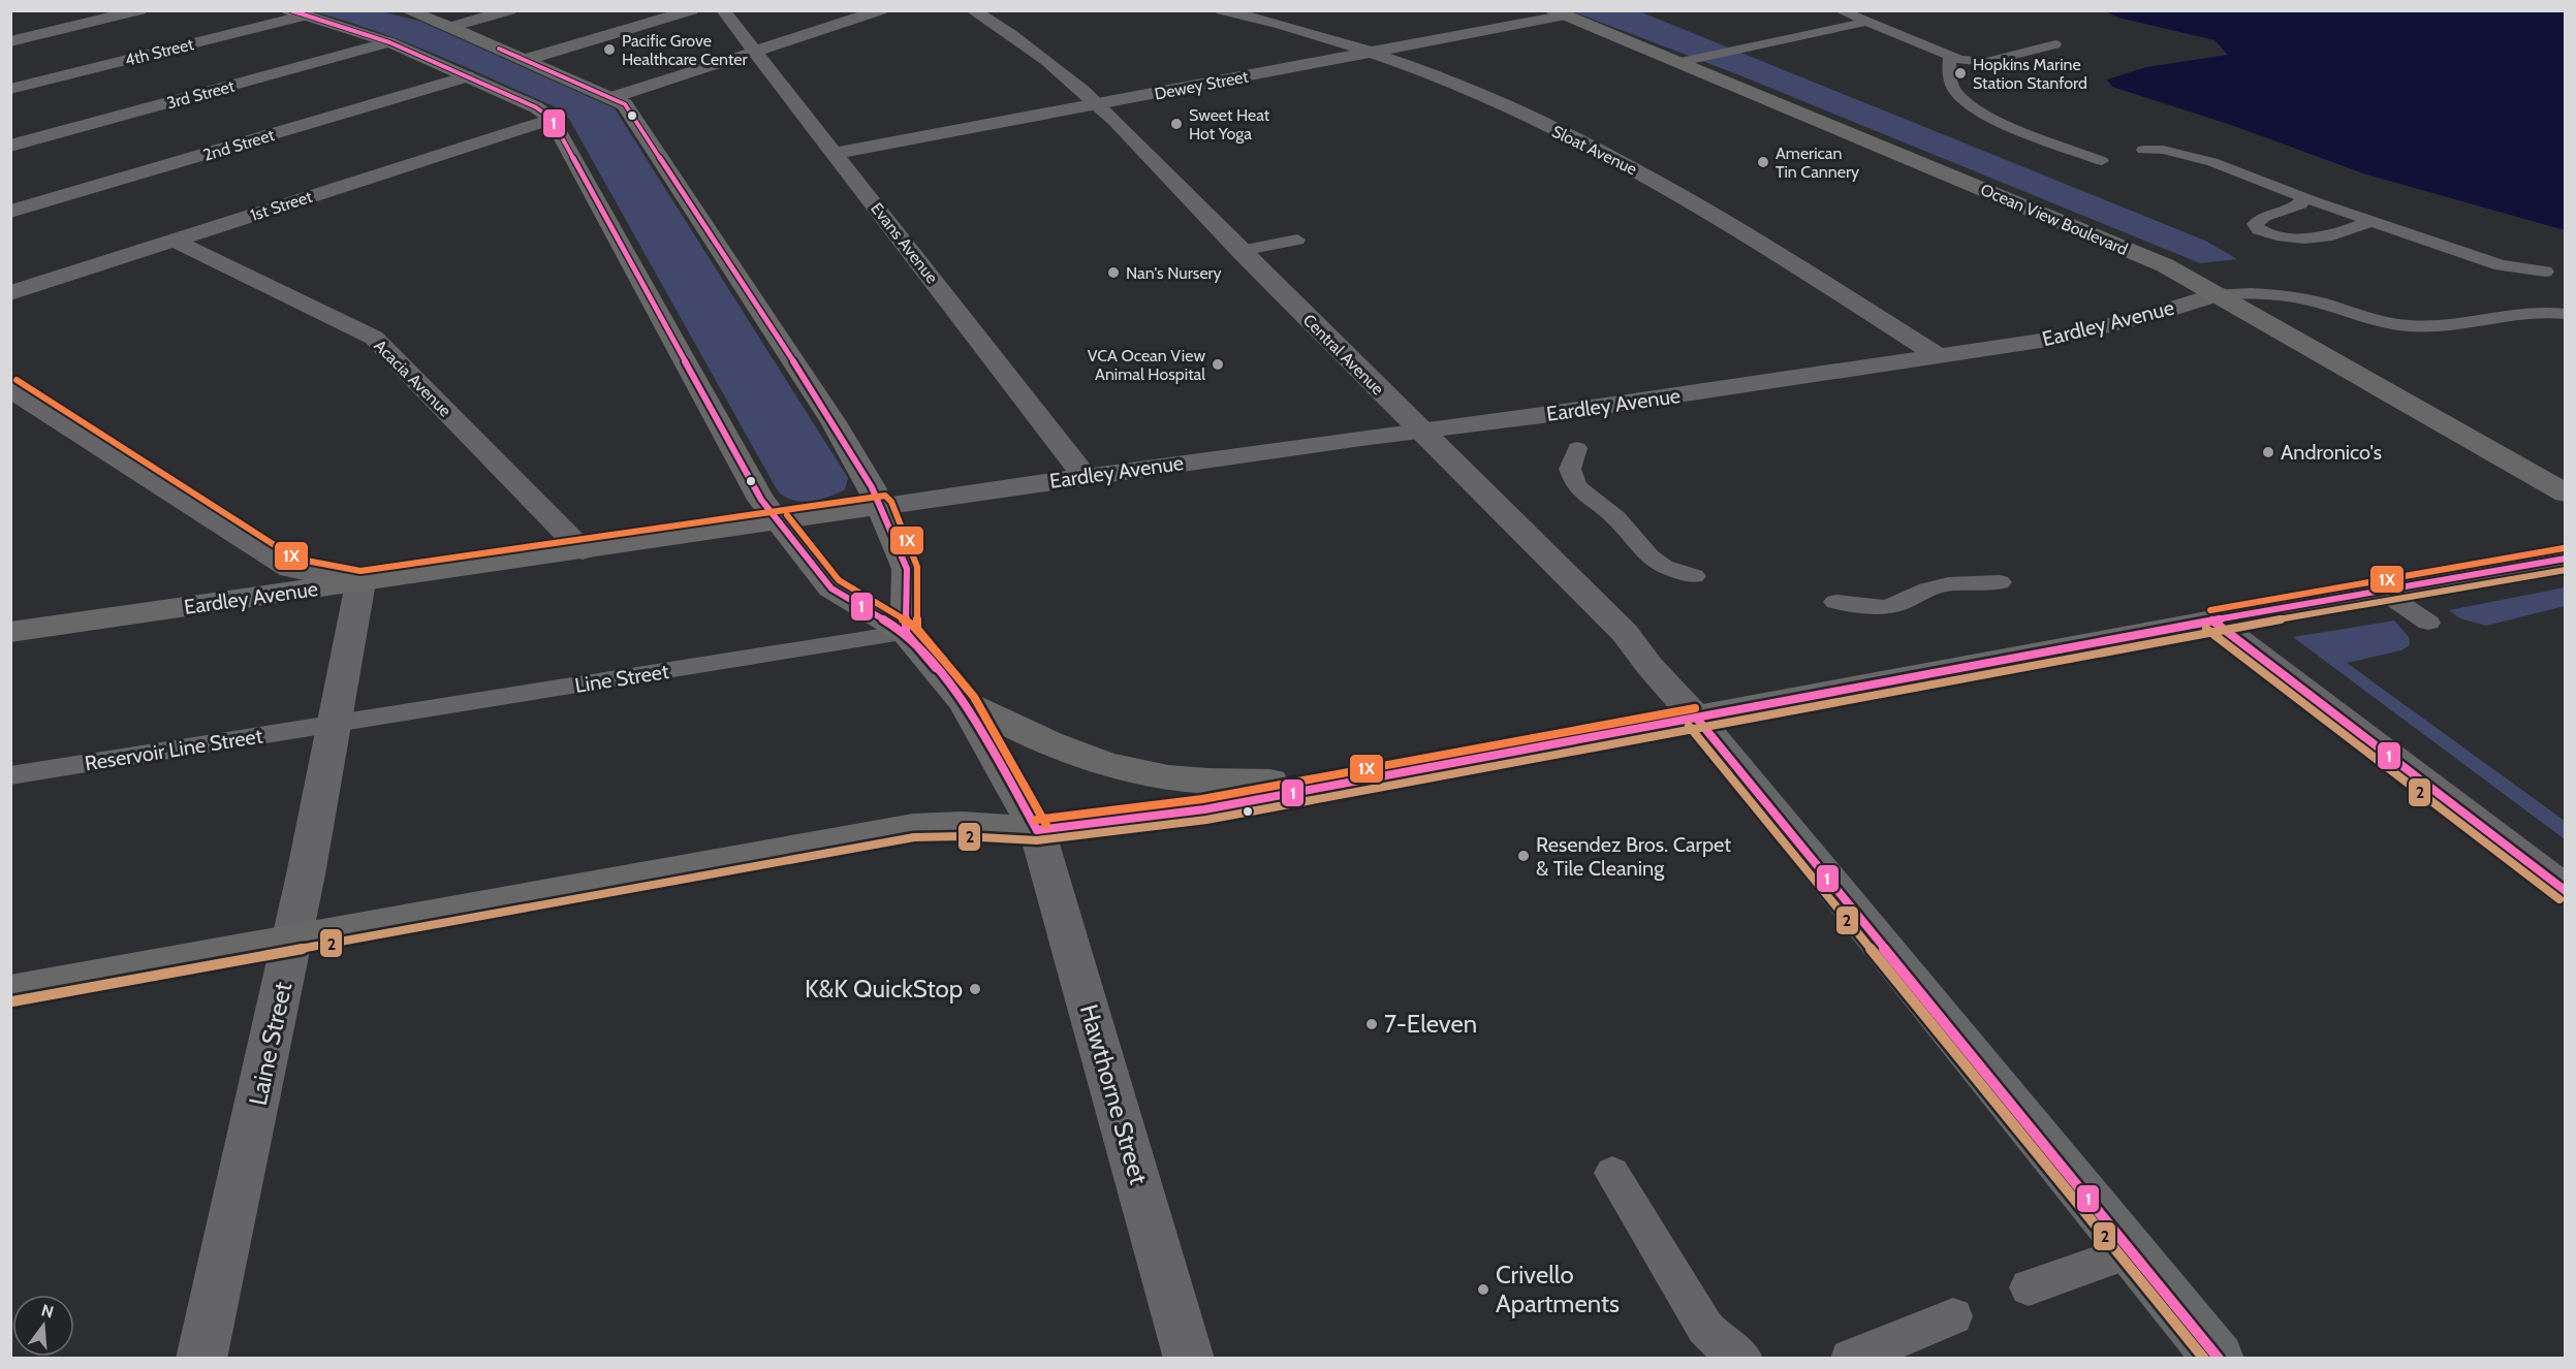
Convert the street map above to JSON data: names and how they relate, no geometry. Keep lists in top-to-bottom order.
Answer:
{
  "streets": {
    "main road": ["Ocean View Boulevard", "Eardley Avenue"],
    "street": [
      "4th Street",
      "Dewey Street",
      "3rd Street",
      "2nd Street",
      "Sloat Avenue",
      "1st Street",
      "Evans Avenue",
      "Central Avenue",
      "Acacia Avenue",
      "Laine Street",
      "Hawthorne Street"
    ],
    "lane": ["Line Street", "Reservoir Line Street"]
  },
  "crossings": [
    ["Dewey Street", "Sloat Avenue"],
    ["Dewey Street", "Ocean View Boulevard"],
    ["Dewey Street", "Evans Avenue"],
    ["Dewey Street", "Central Avenue"],
    ["Sloat Avenue", "Eardley Avenue"],
    ["1st Street", "Acacia Avenue"],
    ["Ocean View Boulevard", "Eardley Avenue"],
    ["Evans Avenue", "Eardley Avenue"],
    ["Eardley Avenue", "Central Avenue"],
    ["Eardley Avenue", "Acacia Avenue"],
    ["Eardley Avenue", "Laine Street"],
    ["Line Street", "Reservoir Line Street"],
    ["Line Street", "Laine Street"],
    ["Reservoir Line Street", "Laine Street"]
  ],
  "places": [
    "Pacific Grove Healthcare Center",
    "Hopkins Marine Station Stanford",
    "Sweet Heat Hot Yoga",
    "American Tin Cannery",
    "Nan's Nursery",
    "VCA Ocean View Animal Hospital",
    "Andronico's",
    "Resendez Bros. Carpet & Tile Cleaning",
    "K&K QuickStop",
    "7-Eleven",
    "Crivello Apartments"
  ],
  "lines": ["transit line 1", "transit line 1X", "transit line 2"],
  "north": "top"
}
